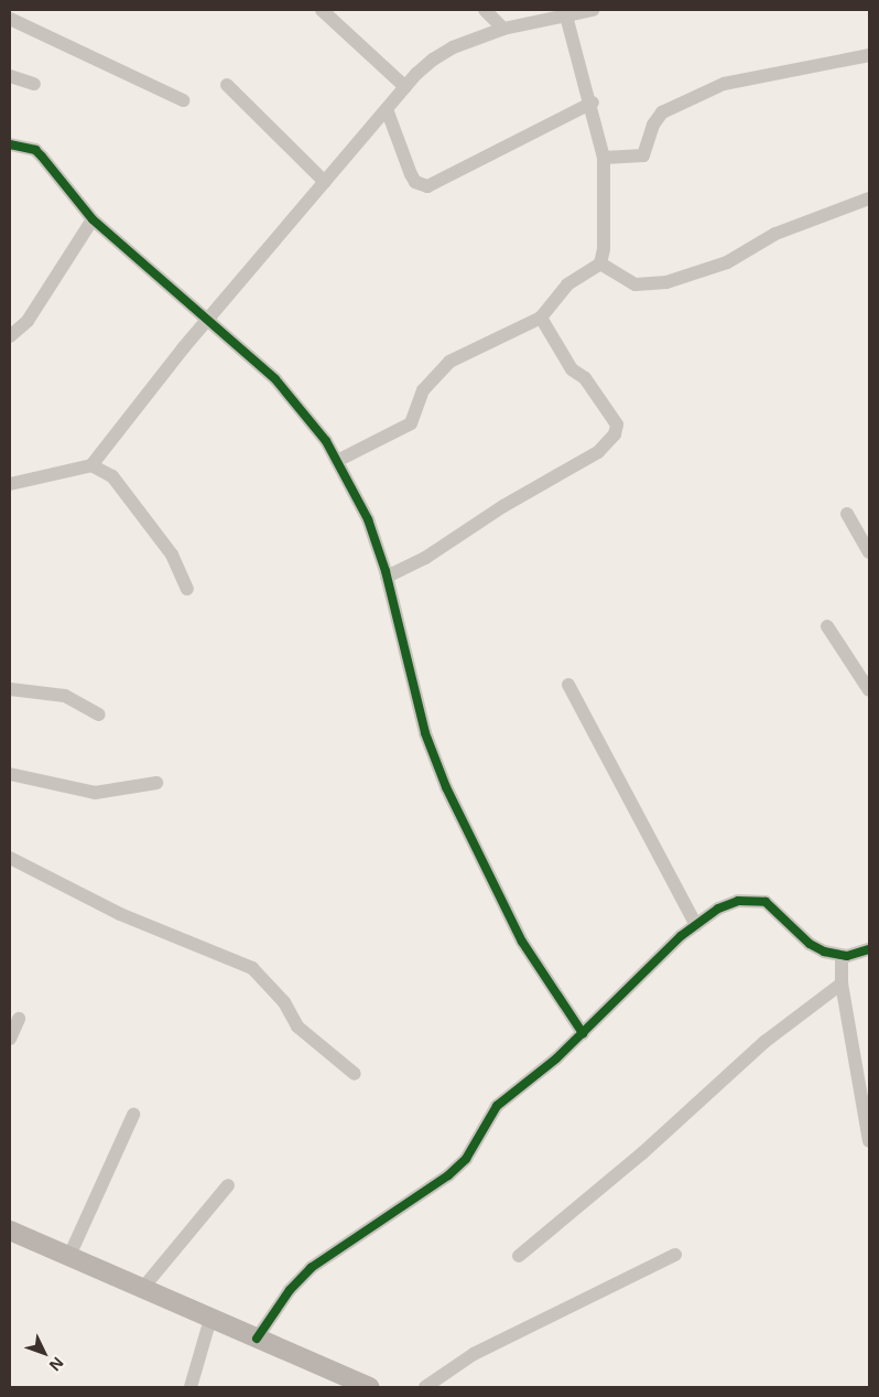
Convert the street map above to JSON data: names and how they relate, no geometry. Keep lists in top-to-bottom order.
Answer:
{
  "north": "bottom right"
}
